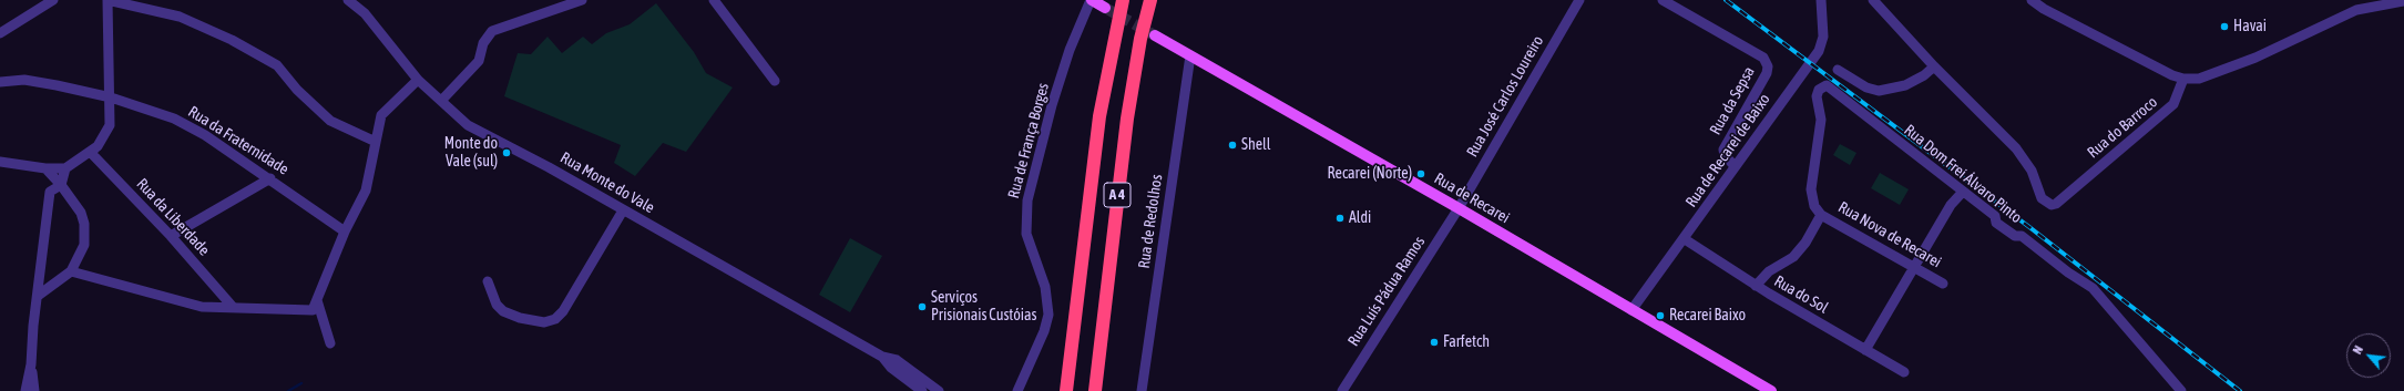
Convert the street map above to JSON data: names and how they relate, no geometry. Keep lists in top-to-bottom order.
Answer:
{
  "streets": {
    "highway": ["A 4"],
    "main road": ["Rua de Recarei"],
    "street": [
      "Rua José Carlos Loureiro",
      "Rua da Sepsa",
      "Rua do Barroco",
      "Rua da Fraternidade",
      "Rua de França Borges",
      "Rua de Recarei de Baixo",
      "Rua Dom Frei Álvaro Pinto",
      "Rua Monte do Vale",
      "Rua da Liberdade",
      "Rua de Redolhos",
      "Rua Nova de Recarei",
      "Rua Luís Pádua Ramos",
      "Rua do Sol"
    ]
  },
  "crossings": [
    ["Rua José Carlos Loureiro", "Rua de Recarei"],
    ["Rua José Carlos Loureiro", "Rua Luís Pádua Ramos"],
    ["Rua da Sepsa", "Rua de Recarei de Baixo"],
    ["Rua de Recarei de Baixo", "Rua de Recarei"],
    ["Rua de Recarei de Baixo", "Rua do Sol"],
    ["Rua Dom Frei Álvaro Pinto", "Rua Nova de Recarei"],
    ["Rua de Recarei", "Rua de Redolhos"],
    ["Rua de Recarei", "Rua Luís Pádua Ramos"]
  ],
  "places": [
    "Havai",
    "Shell",
    "Monte do Vale (sul)",
    "Recarei (Norte)",
    "Aldi",
    "Serviços Prisionais Custóias",
    "Recarei Baixo",
    "Farfetch"
  ],
  "north": "top left"
}
